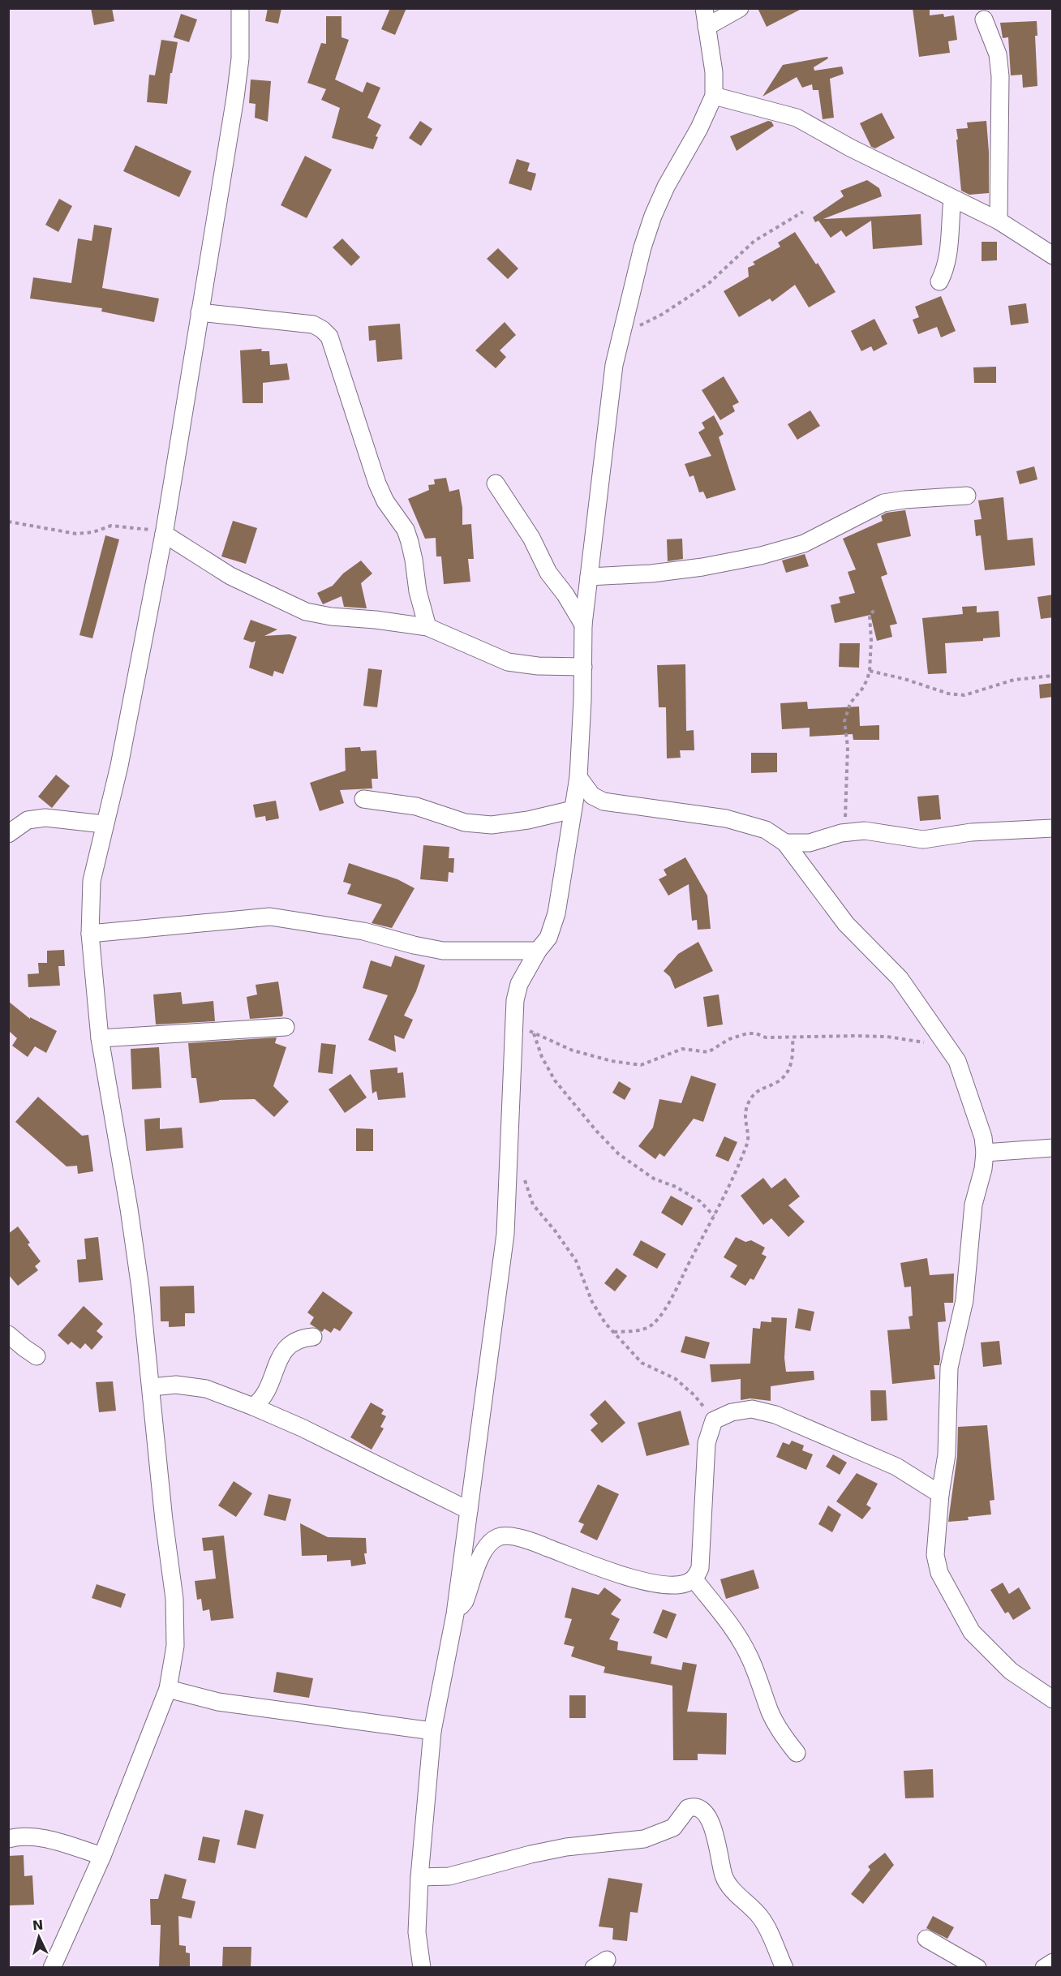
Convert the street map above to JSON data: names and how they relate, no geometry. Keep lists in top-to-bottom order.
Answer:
{
  "north": "top"
}
